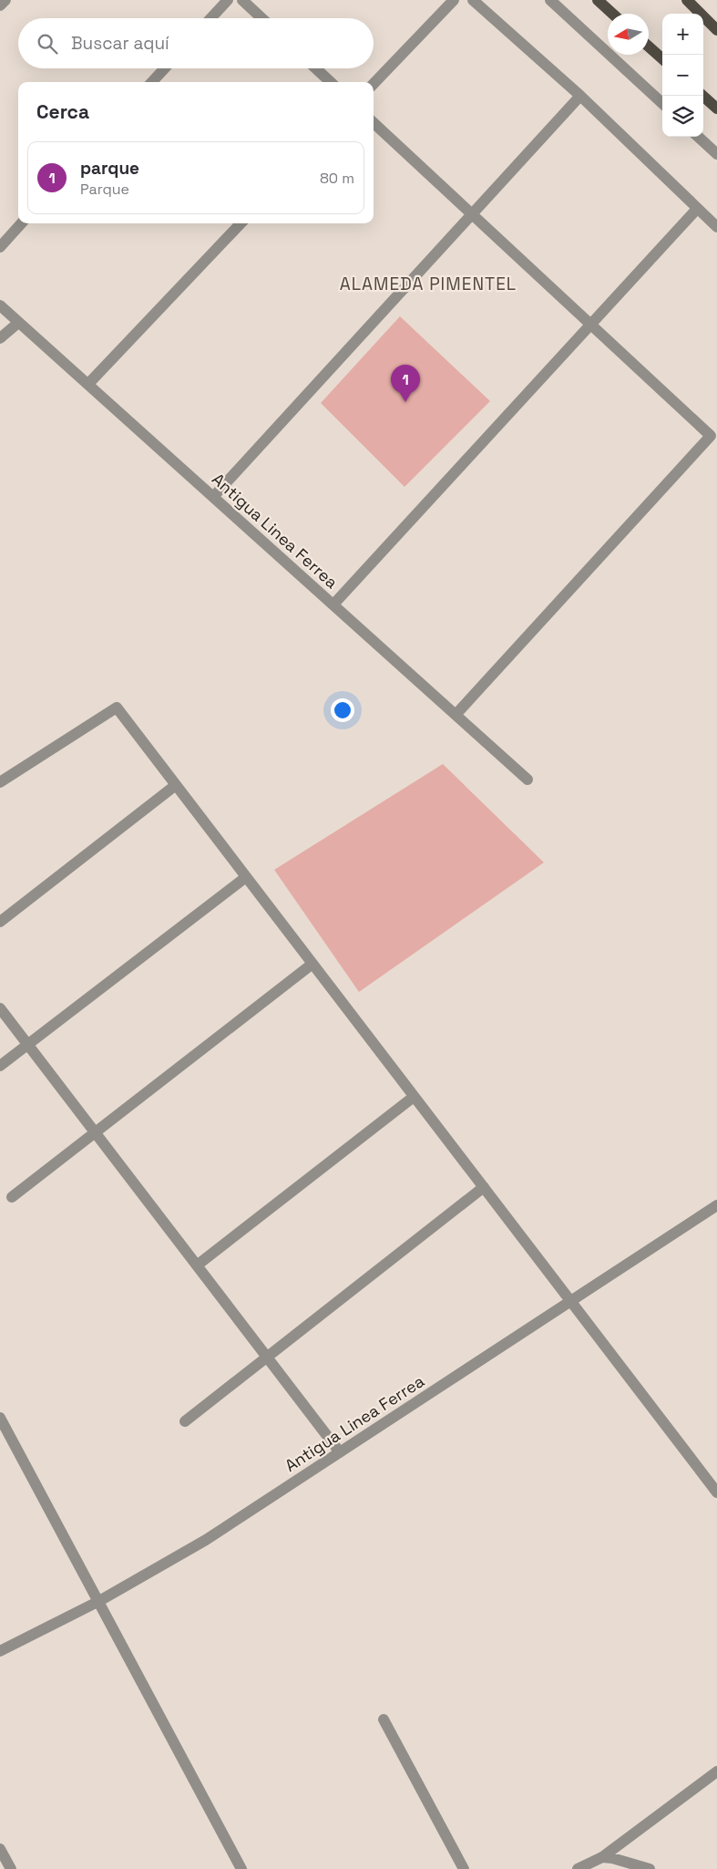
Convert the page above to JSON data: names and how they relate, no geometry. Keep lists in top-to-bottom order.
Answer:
{
  "streets": {
    "street": ["Antigua Linea Ferrea"]
  },
  "districts": ["ALAMEDA PIMENTEL"],
  "north": "left",
  "page": {
    "map_buttons": ["+", "−"],
    "search": "Buscar aquí",
    "heading": "Cerca",
    "list": [
      {
        "mark": "1",
        "name": "parque",
        "note": "Parque",
        "value": "80 m"
      }
    ],
    "pins": "1"
  }
}
